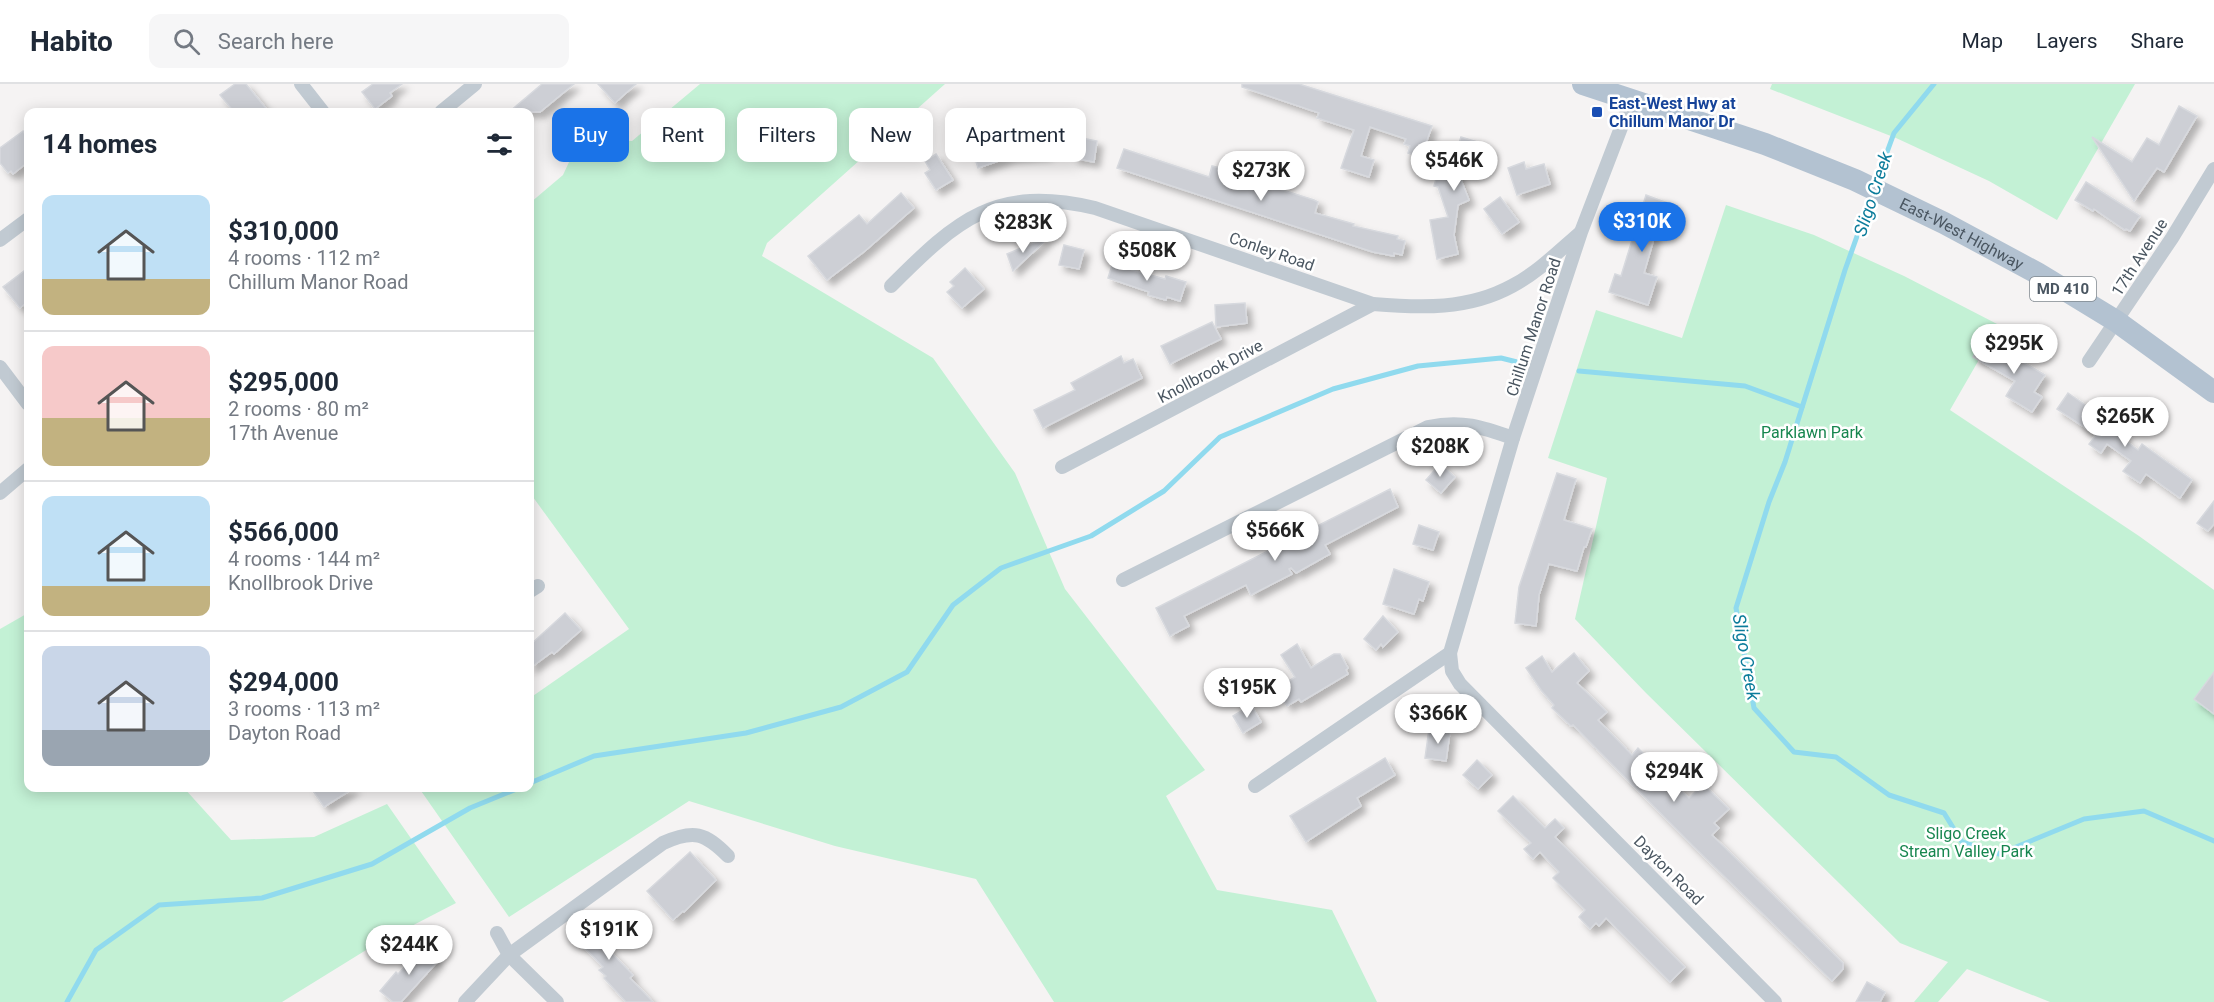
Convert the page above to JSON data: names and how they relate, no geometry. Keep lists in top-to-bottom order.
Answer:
{
  "streets": {
    "main road": ["East-West Highway", "MD 410"],
    "street": [
      "Conley Road",
      "17th Avenue",
      "Chillum Manor Road",
      "Knollbrook Drive",
      "Dayton Road"
    ]
  },
  "crossings": [
    ["East-West Highway", "17th Avenue"],
    ["East-West Highway", "Chillum Manor Road"],
    ["Conley Road", "Chillum Manor Road"],
    ["Conley Road", "Knollbrook Drive"],
    ["Chillum Manor Road", "Dayton Road"]
  ],
  "water": ["Sligo Creek"],
  "parks": ["Parklawn Park", "Sligo Creek Stream Valley Park"],
  "places": {
    "transit": ["East-West Hwy at Chillum Manor Dr"]
  },
  "page": {
    "header": "Habito",
    "search": "Search here",
    "nav": ["Map", "Layers", "Share"],
    "chip": [
      "Buy",
      "Rent",
      "Filters",
      "New",
      "Apartment"
    ],
    "heading": "14 homes",
    "price": [
      "$546K",
      "$273K",
      "$310K",
      "$283K",
      "$508K",
      "$295K",
      "$265K",
      "$208K",
      "$566K",
      "$195K",
      "$366K",
      "$294K",
      "$191K",
      "$244K"
    ],
    "list": [
      {
        "name": "$310,000",
        "note": "4 rooms · 112 m² · Chillum Manor Road"
      },
      {
        "name": "$295,000",
        "note": "2 rooms · 80 m² · 17th Avenue"
      },
      {
        "name": "$566,000",
        "note": "4 rooms · 144 m² · Knollbrook Drive"
      },
      {
        "name": "$294,000",
        "note": "3 rooms · 113 m² · Dayton Road"
      }
    ]
  }
}
